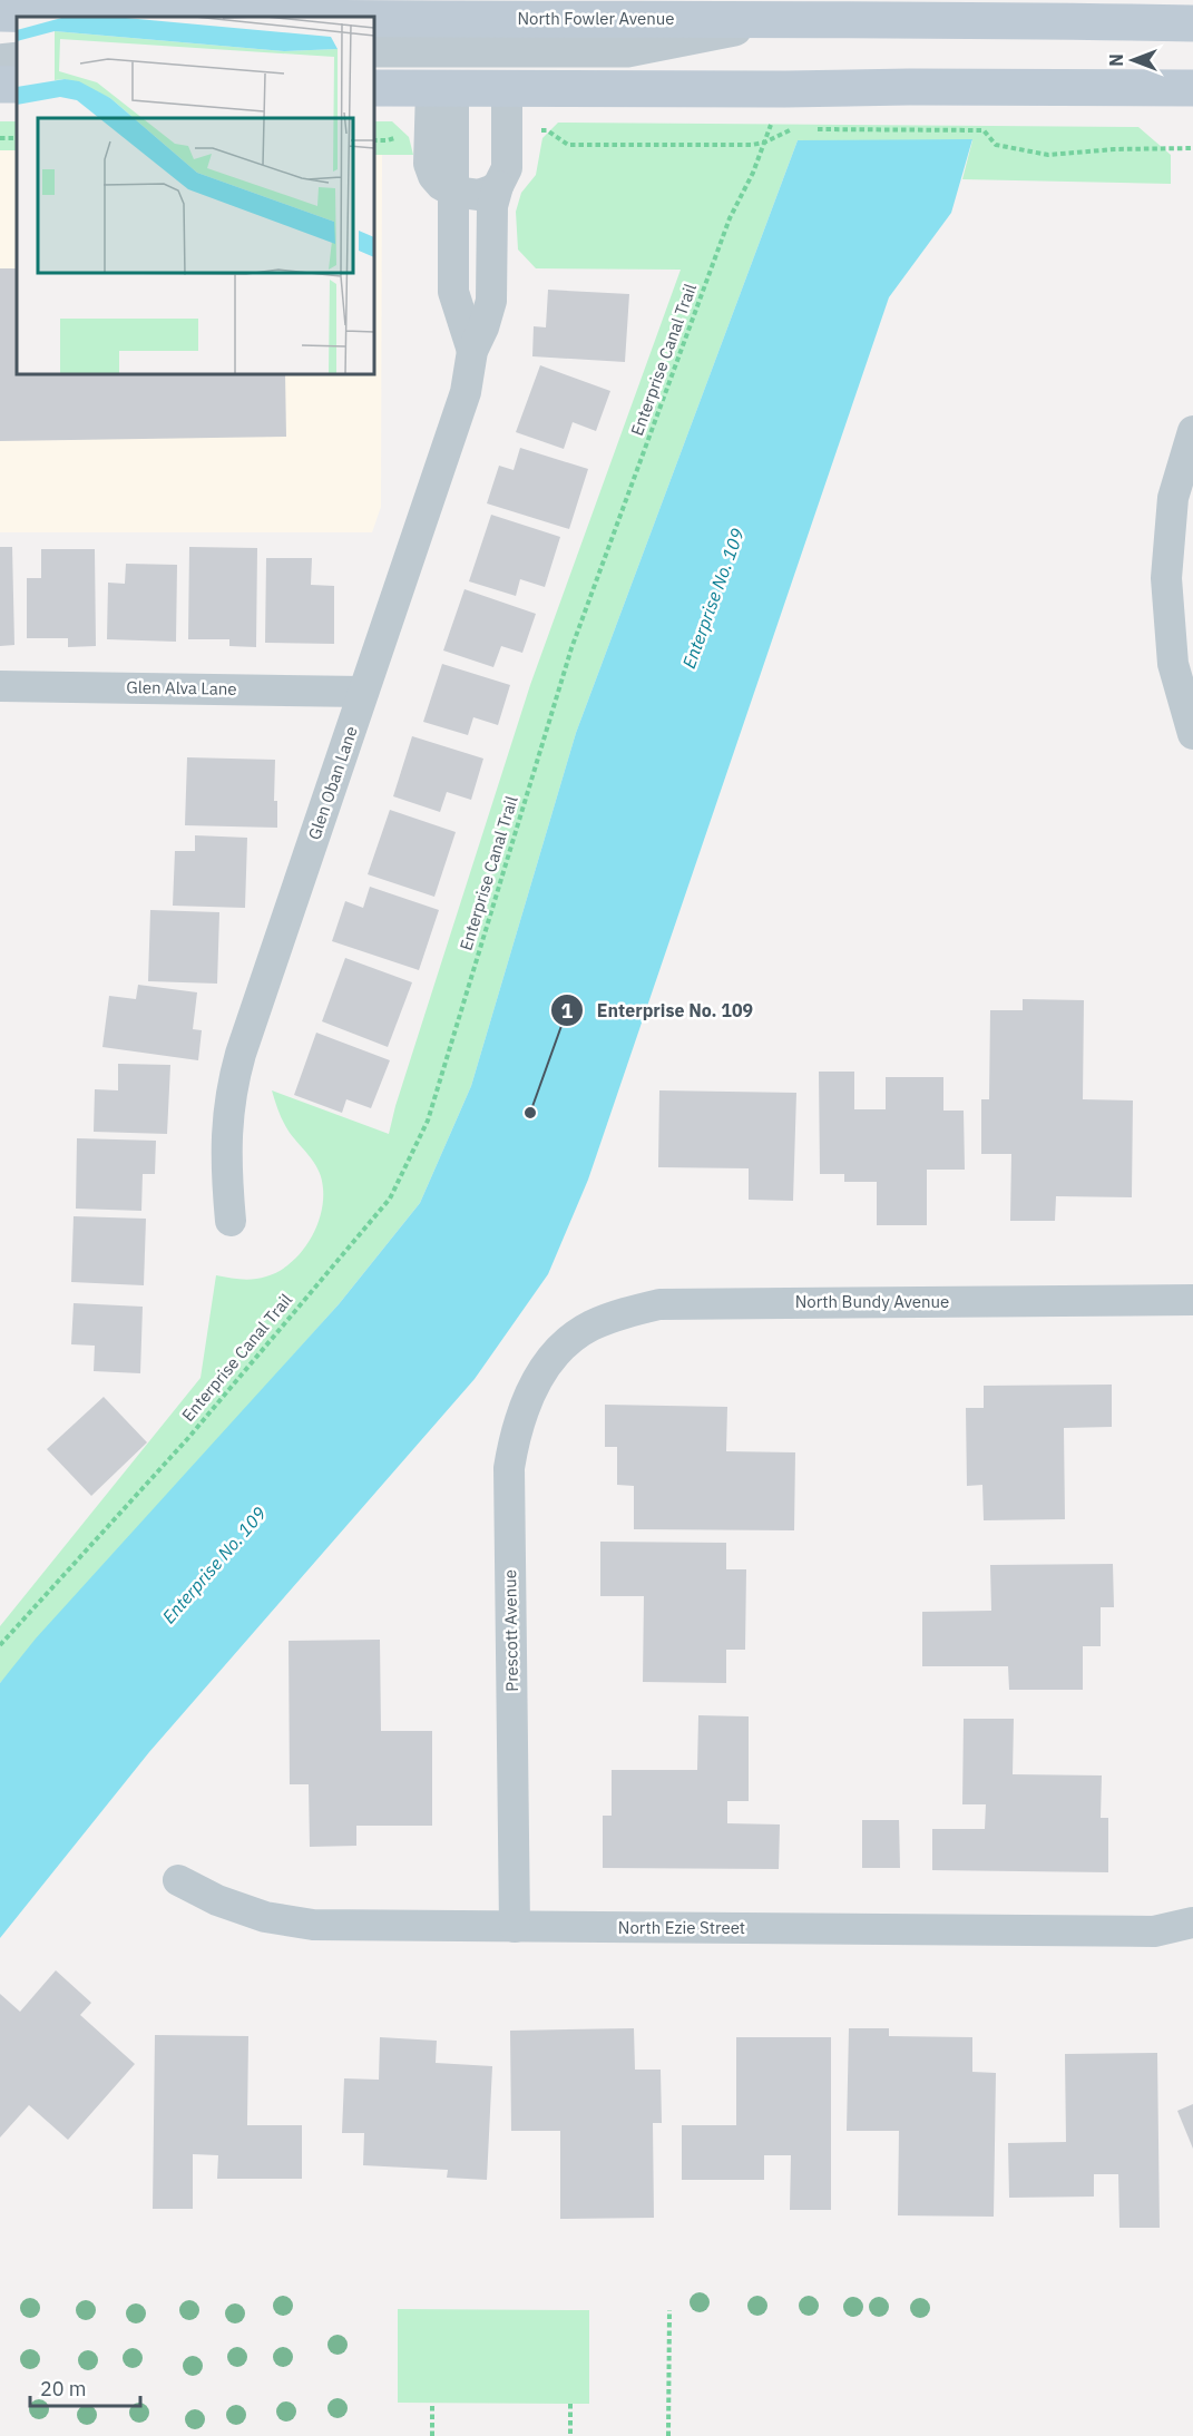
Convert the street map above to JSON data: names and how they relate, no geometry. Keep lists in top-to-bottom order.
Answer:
{
  "streets": {
    "main road": ["North Fowler Avenue"],
    "street": [
      "Glen Alva Lane",
      "Glen Oban Lane",
      "North Bundy Avenue",
      "Prescott Avenue",
      "North Ezie Street"
    ],
    "path": ["Enterprise Canal Trail"]
  },
  "crossings": [
    ["Glen Alva Lane", "Glen Oban Lane"],
    ["North Bundy Avenue", "Prescott Avenue"],
    ["Prescott Avenue", "North Ezie Street"]
  ],
  "water": ["Enterprise No. 109"],
  "places": ["Enterprise No. 109"],
  "scale_bar": "20 m",
  "north": "left"
}
